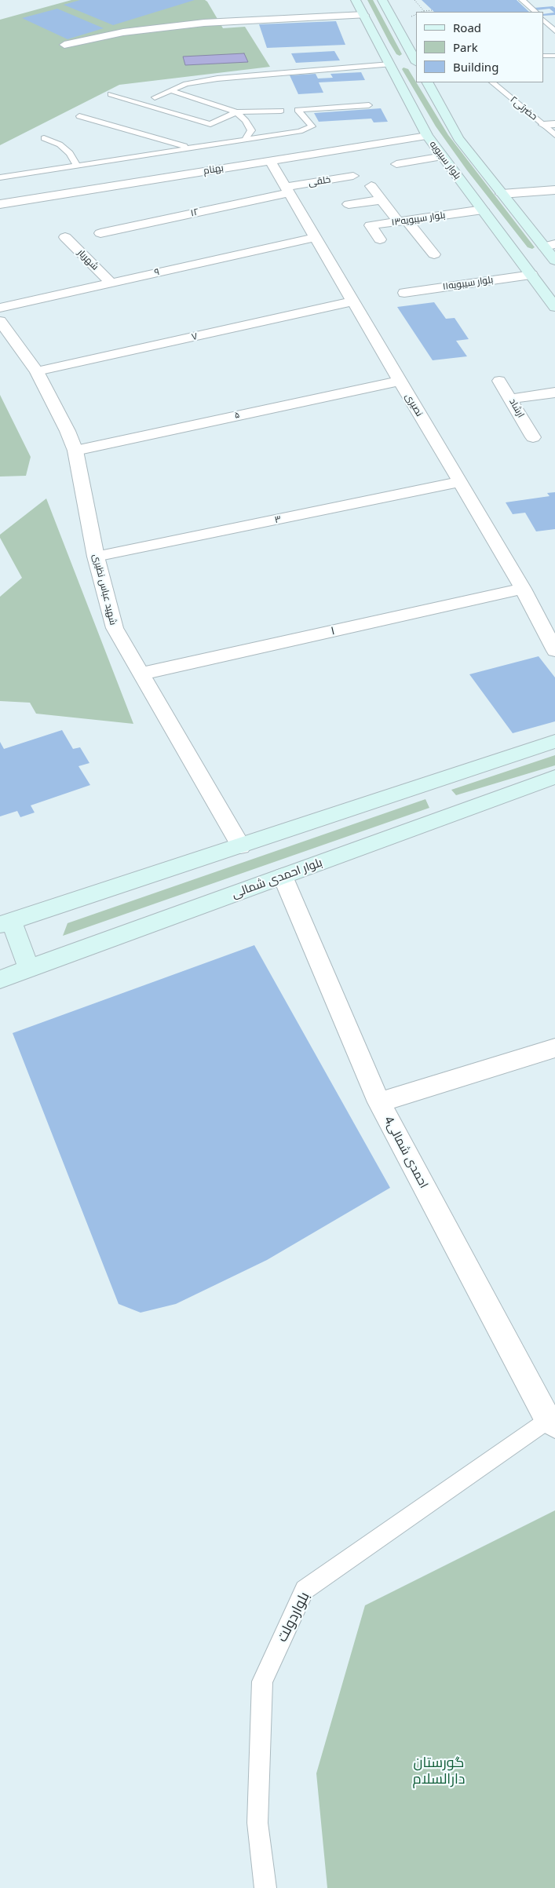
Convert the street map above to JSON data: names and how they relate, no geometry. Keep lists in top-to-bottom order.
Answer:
{
  "streets": {
    "main road": ["بلوار سیبویه", "بلوار احمدی شمالی"],
    "street": [
      "بهنام",
      "خلقی",
      "۱۲",
      "بلوار سیبویه۱۳",
      "شهریار",
      "۹",
      "بلوار سیبویه۱۱",
      "۷",
      "نصیری",
      "ارشاد",
      "۵",
      "۳",
      "شهید عباس نظیری",
      "۱",
      "4احمدی شمالی"
    ],
    "lane": ["حضرتی۲", "بلواردولت"]
  },
  "crossings": [
    ["بلوار سیبویه", "بهنام"],
    ["بلوار سیبویه", "بلوار سیبویه۱۳"],
    ["بلوار سیبویه", "بلوار سیبویه۱۱"],
    ["بهنام", "نصیری"],
    ["خلقی", "۱۲"],
    ["خلقی", "نصیری"],
    ["۱۲", "نصیری"],
    ["شهریار", "۹"],
    ["۹", "نصیری"],
    ["۷", "نصیری"],
    ["۷", "شهید عباس نظیری"],
    ["نصیری", "۵"],
    ["نصیری", "۳"],
    ["نصیری", "۱"],
    ["۵", "شهید عباس نظیری"],
    ["۳", "شهید عباس نظیری"],
    ["شهید عباس نظیری", "۱"],
    ["بلوار احمدی شمالی", "4احمدی شمالی"],
    ["4احمدی شمالی", "بلواردولت"]
  ],
  "parks": ["گورستان دارالسلام"],
  "legend": ["Road", "Park", "Building"]
}
